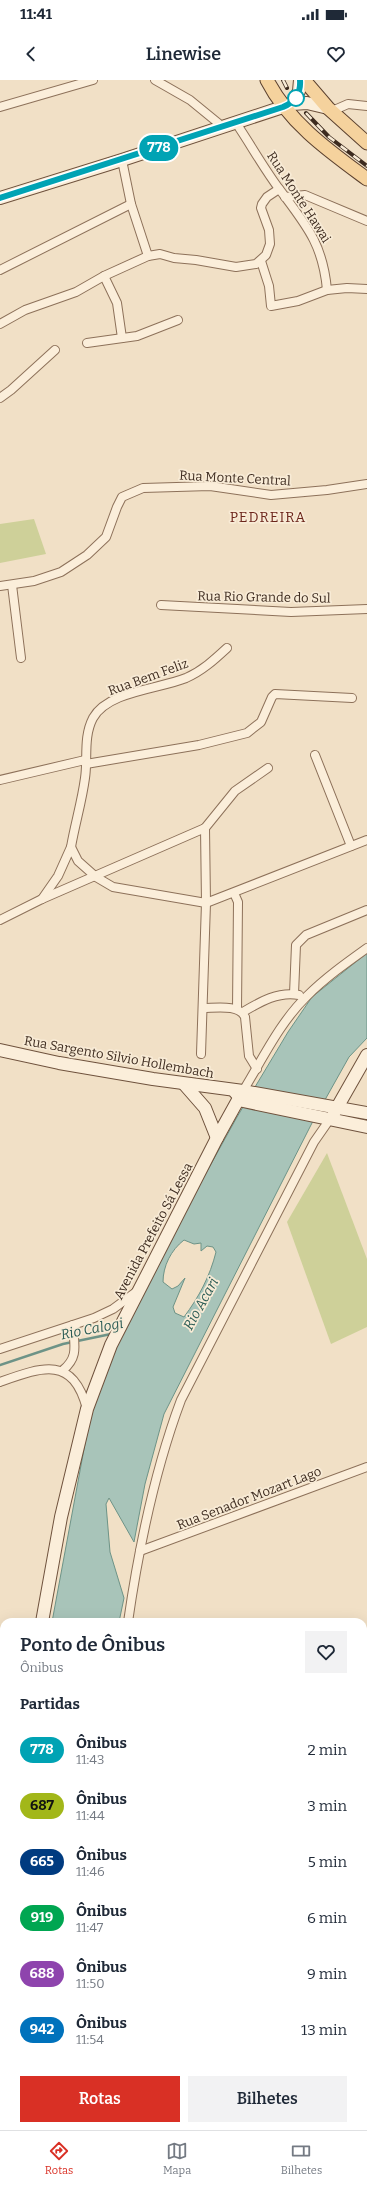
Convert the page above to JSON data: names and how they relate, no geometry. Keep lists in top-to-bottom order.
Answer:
{
  "streets": {
    "main road": ["Rua Sargento Silvio Hollembach", "Avenida Prefeito Sá Lessa"],
    "street": [
      "Rua Monte Hawai",
      "Rua Monte Central",
      "Rua Rio Grande do Sul",
      "Rua Bem Feliz",
      "Rua Senador Mozart Lago"
    ]
  },
  "crossings": [
    ["Rua Sargento Silvio Hollembach", "Avenida Prefeito Sá Lessa"]
  ],
  "districts": ["PEDREIRA"],
  "water": ["Rio Acari", "Rio Calogi"],
  "lines": ["bus line 778"],
  "page": {
    "status": "11:41",
    "header": "Linewise",
    "on_map": "778",
    "heading": [
      ["Ponto de Ônibus", "Ônibus"],
      "Partidas"
    ],
    "list": [
      {
        "mark": "778",
        "name": "Ônibus",
        "note": "11:43",
        "value": "2 min"
      },
      {
        "mark": "687",
        "name": "Ônibus",
        "note": "11:44",
        "value": "3 min"
      },
      {
        "mark": "665",
        "name": "Ônibus",
        "note": "11:46",
        "value": "5 min"
      },
      {
        "mark": "919",
        "name": "Ônibus",
        "note": "11:47",
        "value": "6 min"
      },
      {
        "mark": "688",
        "name": "Ônibus",
        "note": "11:50",
        "value": "9 min"
      },
      {
        "mark": "942",
        "name": "Ônibus",
        "note": "11:54",
        "value": "13 min"
      }
    ],
    "buttons": ["Rotas", "Bilhetes"],
    "tabs": ["Rotas", "Mapa", "Bilhetes"]
  }
}
